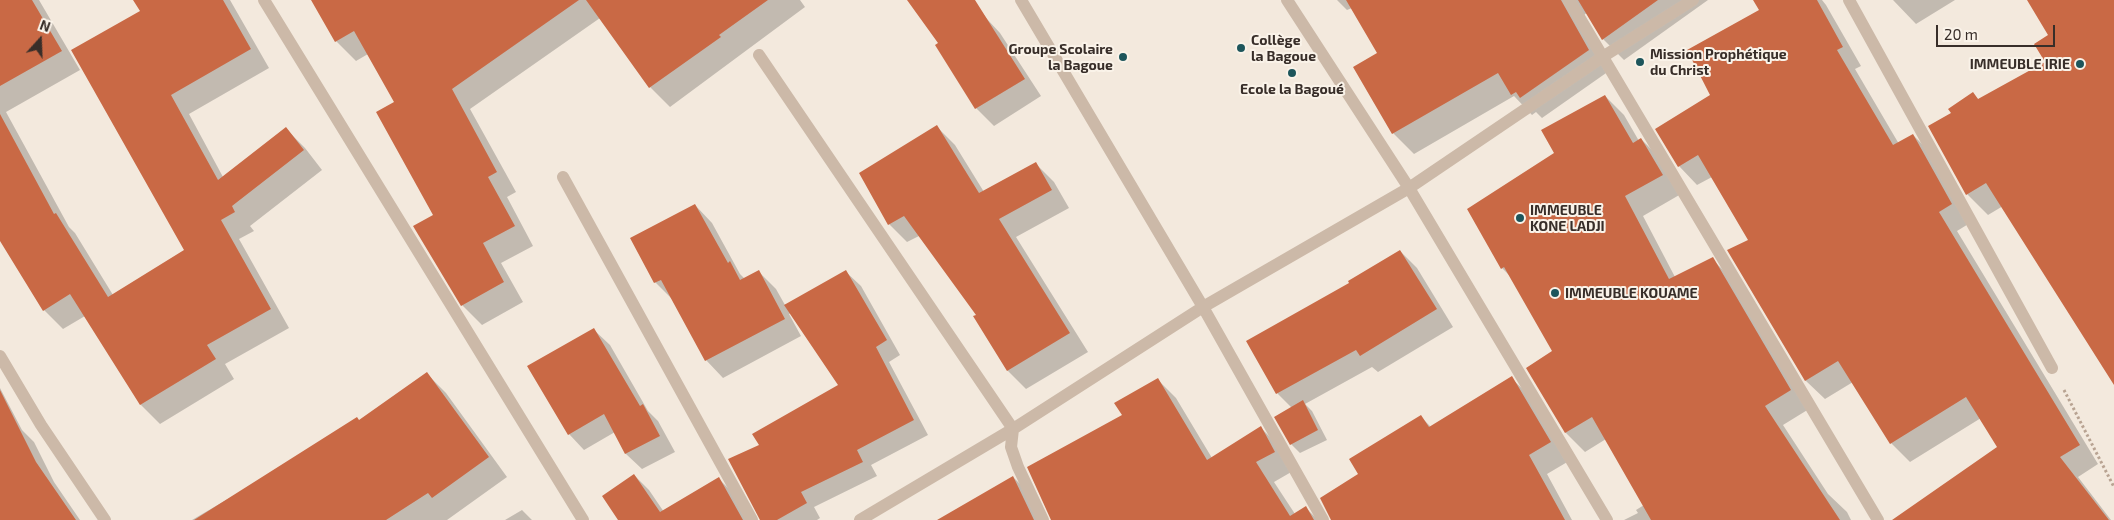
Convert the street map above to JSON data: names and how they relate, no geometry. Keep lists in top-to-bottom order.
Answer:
{
  "places": [
    "Collège la Bagoue",
    "Groupe Scolaire la Bagoue",
    "Mission Prophétique du Christ",
    "IMMEUBLE IRIE",
    "Ecole la Bagoué",
    "IMMEUBLE KONE LADJI",
    "IMMEUBLE KOUAME"
  ],
  "scale_bar": "20 m",
  "north": "top"
}
